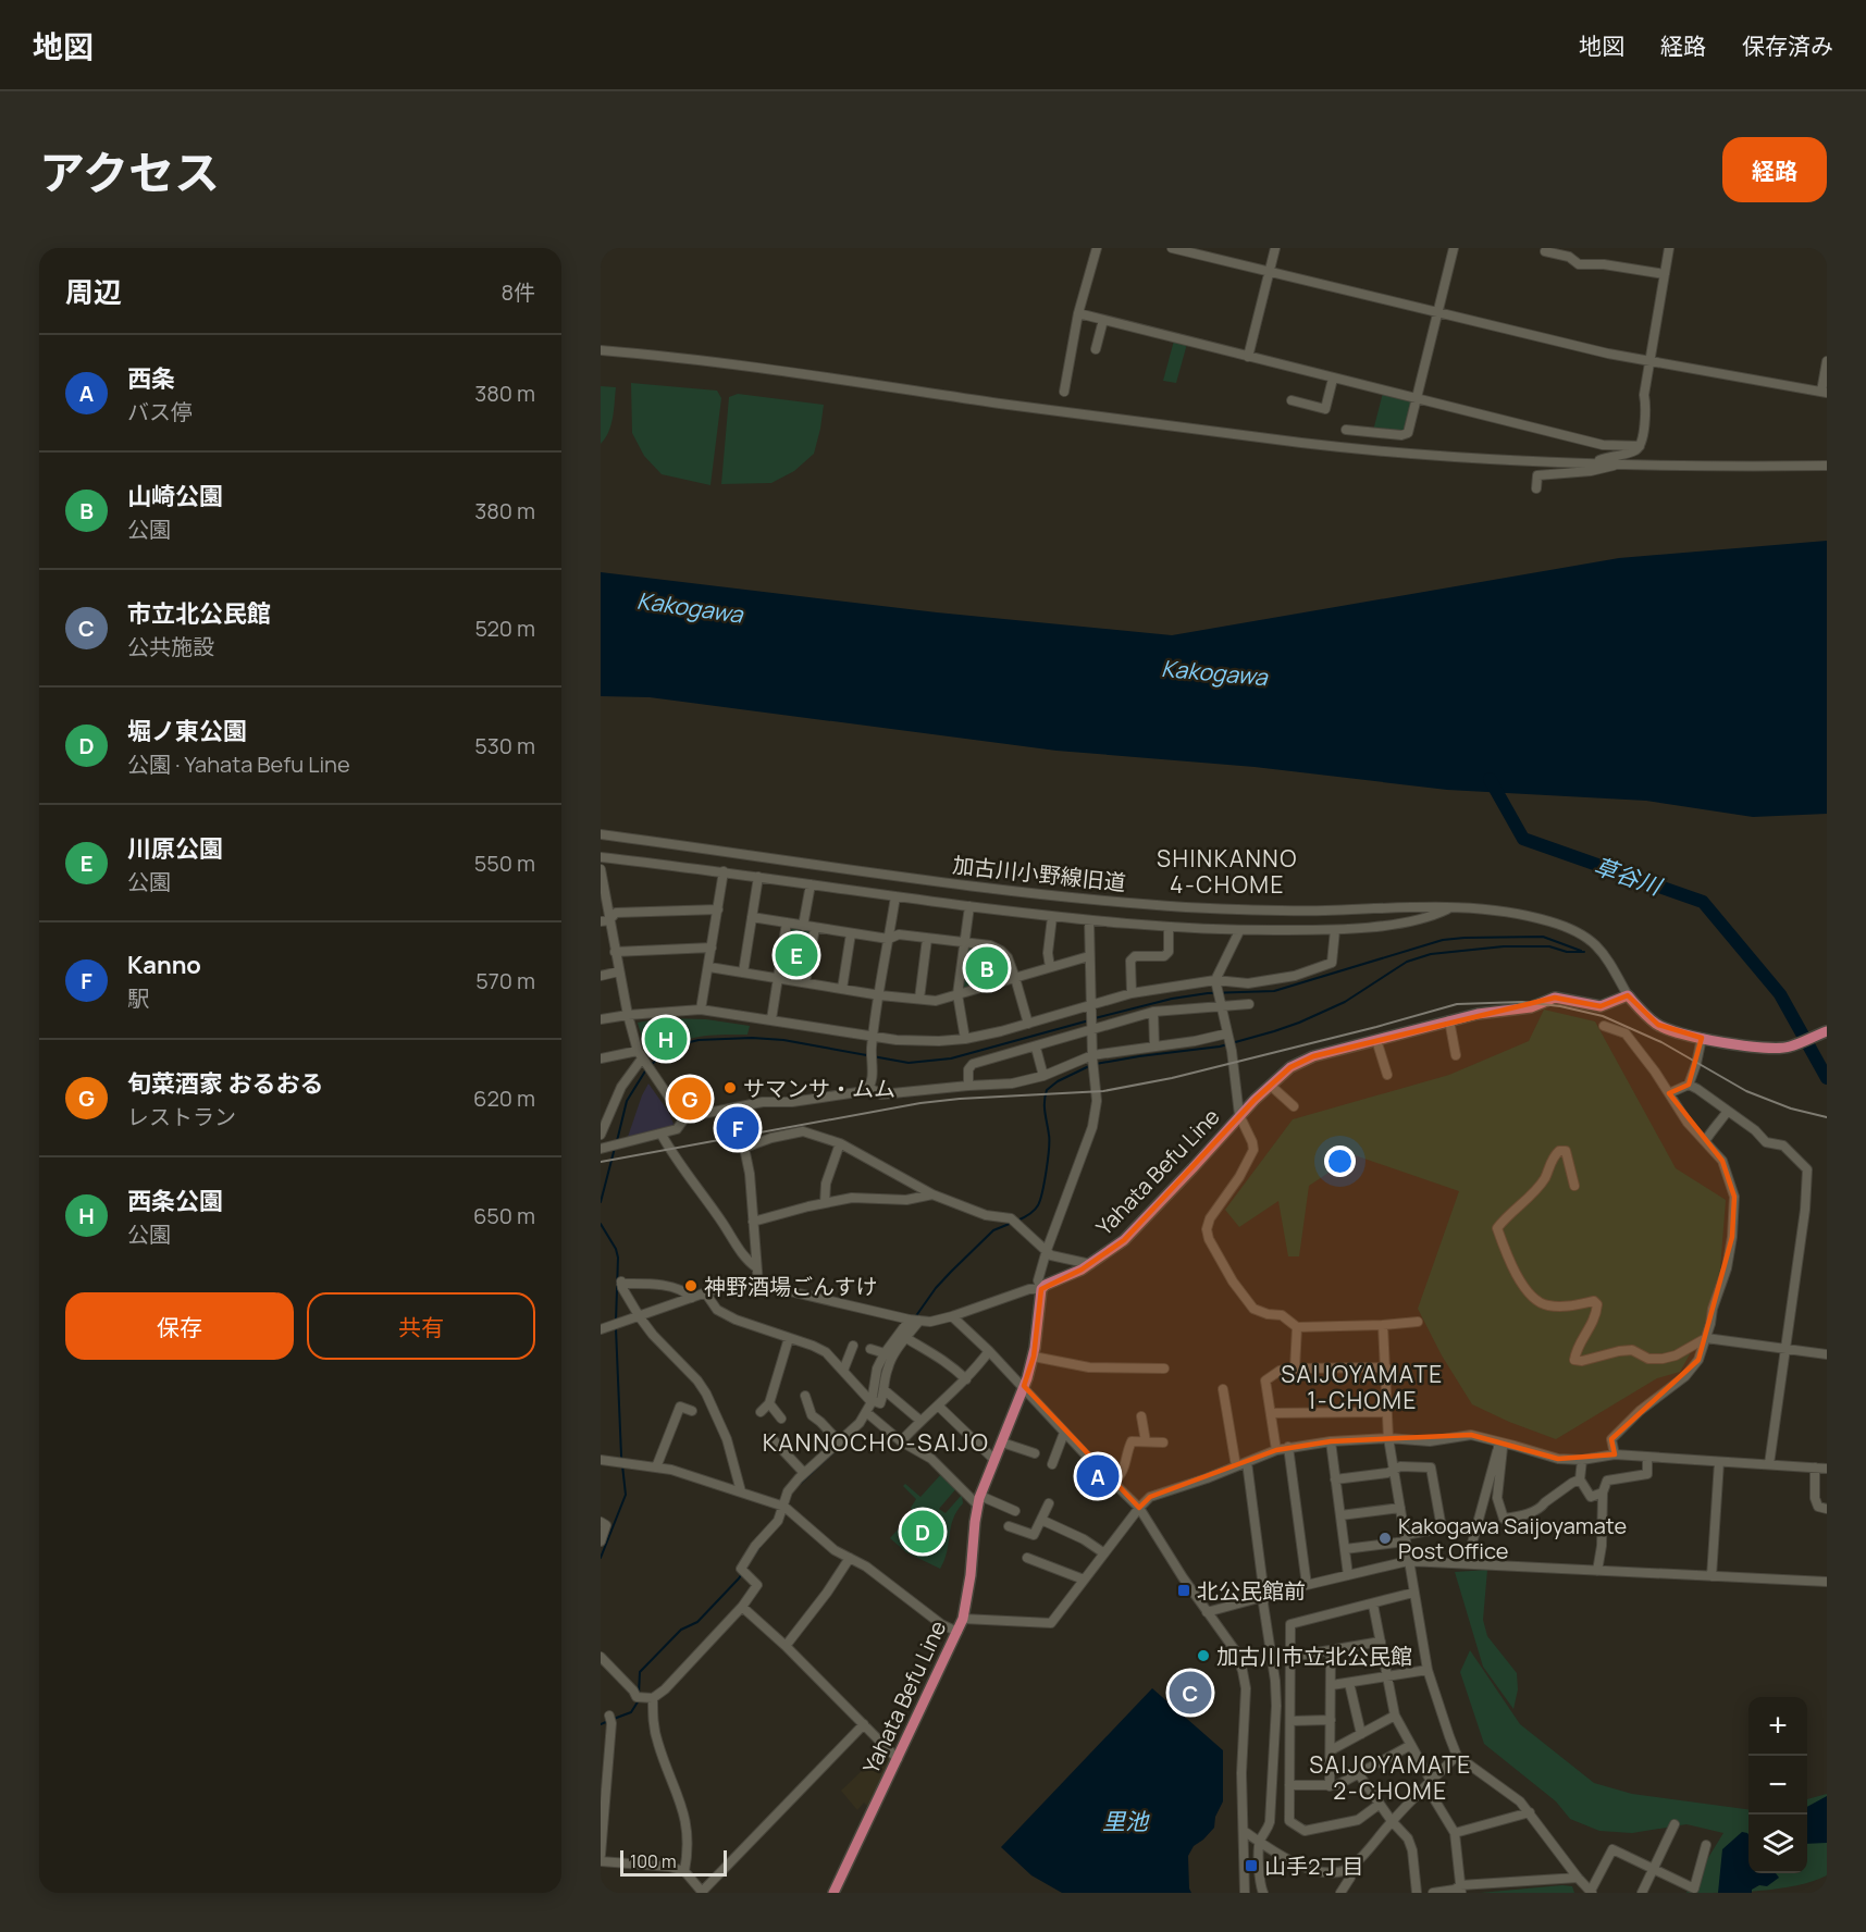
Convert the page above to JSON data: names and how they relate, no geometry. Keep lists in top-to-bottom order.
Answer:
{
  "streets": {
    "main road": ["Yahata Befu Line"],
    "street": ["加古川小野線旧道"]
  },
  "crossings": [
    ["加古川小野線旧道", "Yahata Befu Line"]
  ],
  "districts": [
    "SHINKANNO 4-CHOME",
    "SAIJOYAMATE 1-CHOME",
    "KANNOCHO-SAIJO",
    "SAIJOYAMATE 2-CHOME"
  ],
  "water": ["Kakogawa", "草谷川", "里池"],
  "places": {
    "other": [
      "サマンサ・ムム",
      "神野酒場ごんすけ",
      "Kakogawa Saijoyamate Post Office",
      "加古川市立北公民館"
    ],
    "transit": ["北公民館前", "山手2丁目"]
  },
  "scale_bar": "100 m",
  "page": {
    "header": "地図",
    "nav": ["地図", "経路", "保存済み"],
    "title": "アクセス",
    "buttons": [
      "経路",
      ["保存", "共有"]
    ],
    "heading": ["周辺", "8件"],
    "list": [
      {
        "mark": "A",
        "name": "西条",
        "note": "バス停",
        "value": "380 m"
      },
      {
        "mark": "B",
        "name": "山崎公園",
        "note": "公園",
        "value": "380 m"
      },
      {
        "mark": "C",
        "name": "市立北公民館",
        "note": "公共施設",
        "value": "520 m"
      },
      {
        "mark": "D",
        "name": "堀ノ東公園",
        "note": "公園 · Yahata Befu Line",
        "value": "530 m"
      },
      {
        "mark": "E",
        "name": "川原公園",
        "note": "公園",
        "value": "550 m"
      },
      {
        "mark": "F",
        "name": "Kanno",
        "note": "駅",
        "value": "570 m"
      },
      {
        "mark": "G",
        "name": "旬菜酒家 おるおる",
        "note": "レストラン",
        "value": "620 m"
      },
      {
        "mark": "H",
        "name": "西条公園",
        "note": "公園",
        "value": "650 m"
      }
    ],
    "pins": [
      "E",
      "B",
      "H",
      "G",
      "F",
      "A",
      "D",
      "C"
    ],
    "map_buttons": ["+", "−"],
    "scale": "100 m"
  }
}
